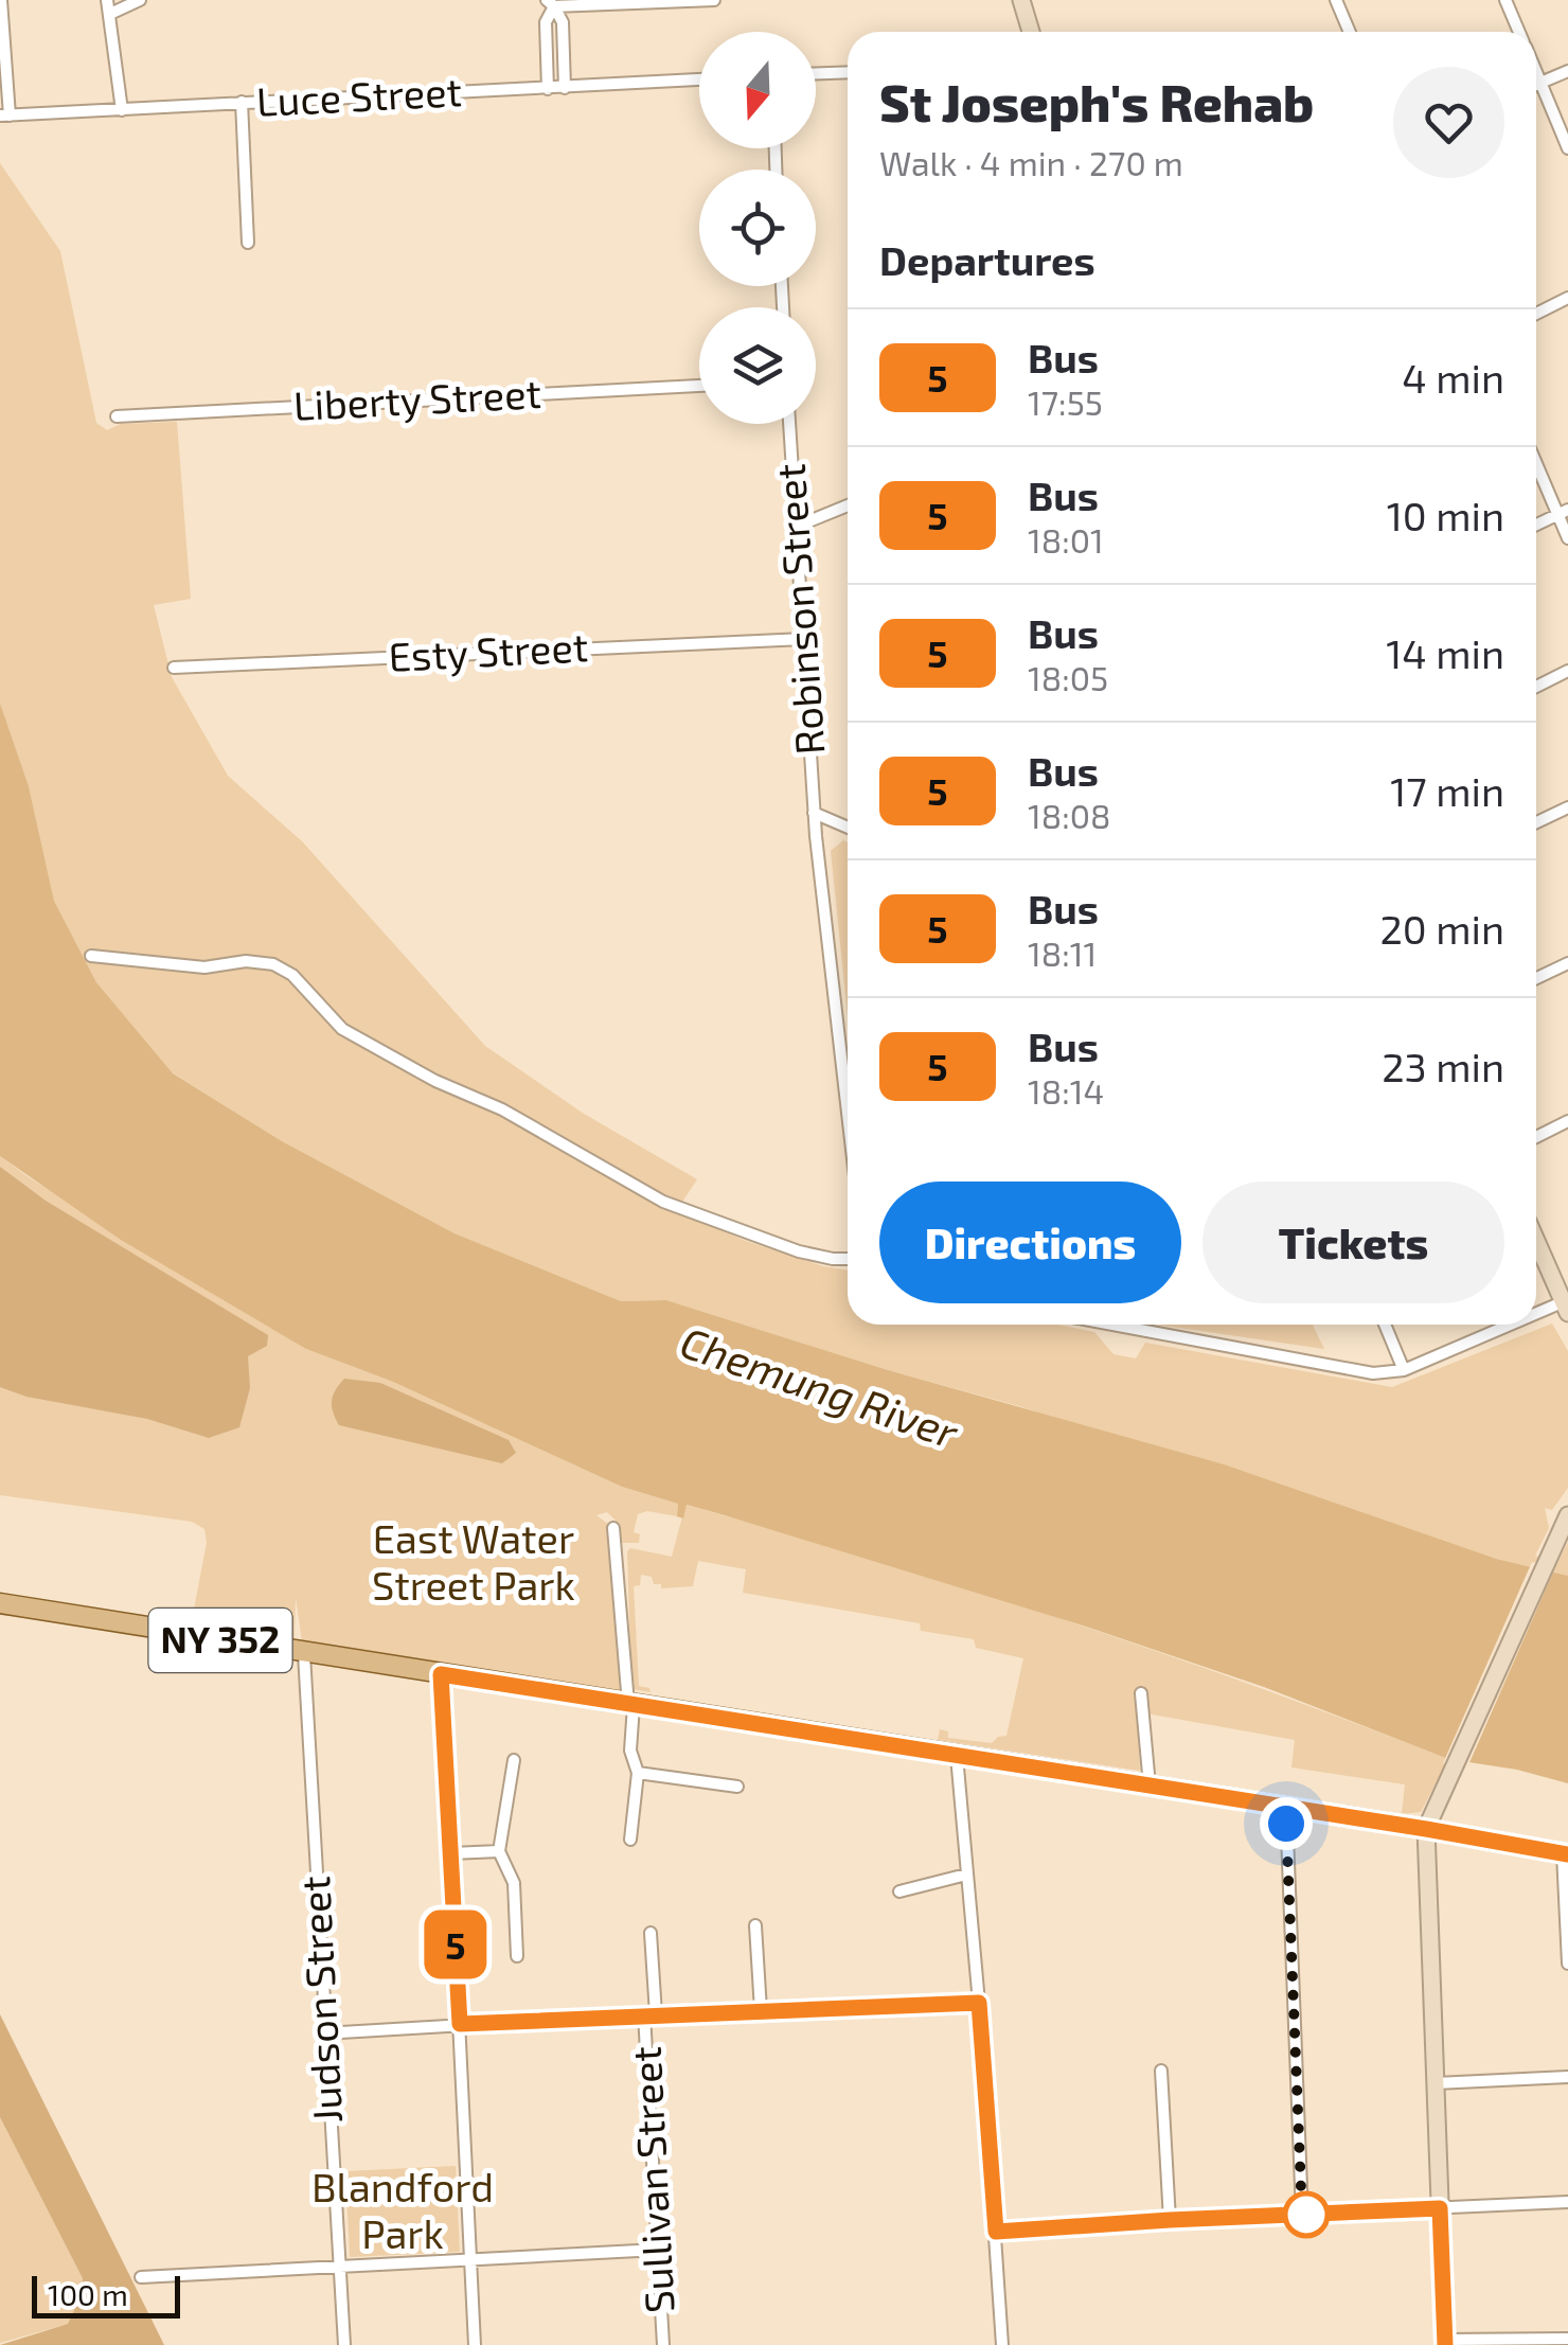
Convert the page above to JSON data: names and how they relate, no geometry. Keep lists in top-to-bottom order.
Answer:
{
  "streets": {
    "main road": ["NY 352"],
    "street": [
      "Luce Street",
      "Liberty Street",
      "Robinson Street",
      "Esty Street",
      "Judson Street",
      "Sullivan Street"
    ]
  },
  "crossings": [
    ["Robinson Street", "Esty Street"],
    ["NY 352", "Judson Street"]
  ],
  "water": ["Chemung River"],
  "parks": ["East Water Street Park", "Blandford Park"],
  "lines": ["bus line 5"],
  "scale_bar": "100 m",
  "north": "bottom",
  "page": {
    "on_map": "5",
    "heading": [
      ["St Joseph's Rehab", "Walk · 4 min · 270 m"],
      "Departures"
    ],
    "list": [
      {
        "mark": "5",
        "name": "Bus",
        "note": "17:55",
        "value": "4 min"
      },
      {
        "mark": "5",
        "name": "Bus",
        "note": "18:01",
        "value": "10 min"
      },
      {
        "mark": "5",
        "name": "Bus",
        "note": "18:05",
        "value": "14 min"
      },
      {
        "mark": "5",
        "name": "Bus",
        "note": "18:08",
        "value": "17 min"
      },
      {
        "mark": "5",
        "name": "Bus",
        "note": "18:11",
        "value": "20 min"
      },
      {
        "mark": "5",
        "name": "Bus",
        "note": "18:14",
        "value": "23 min"
      }
    ],
    "buttons": ["Directions", "Tickets"],
    "scale": "100 m"
  }
}
